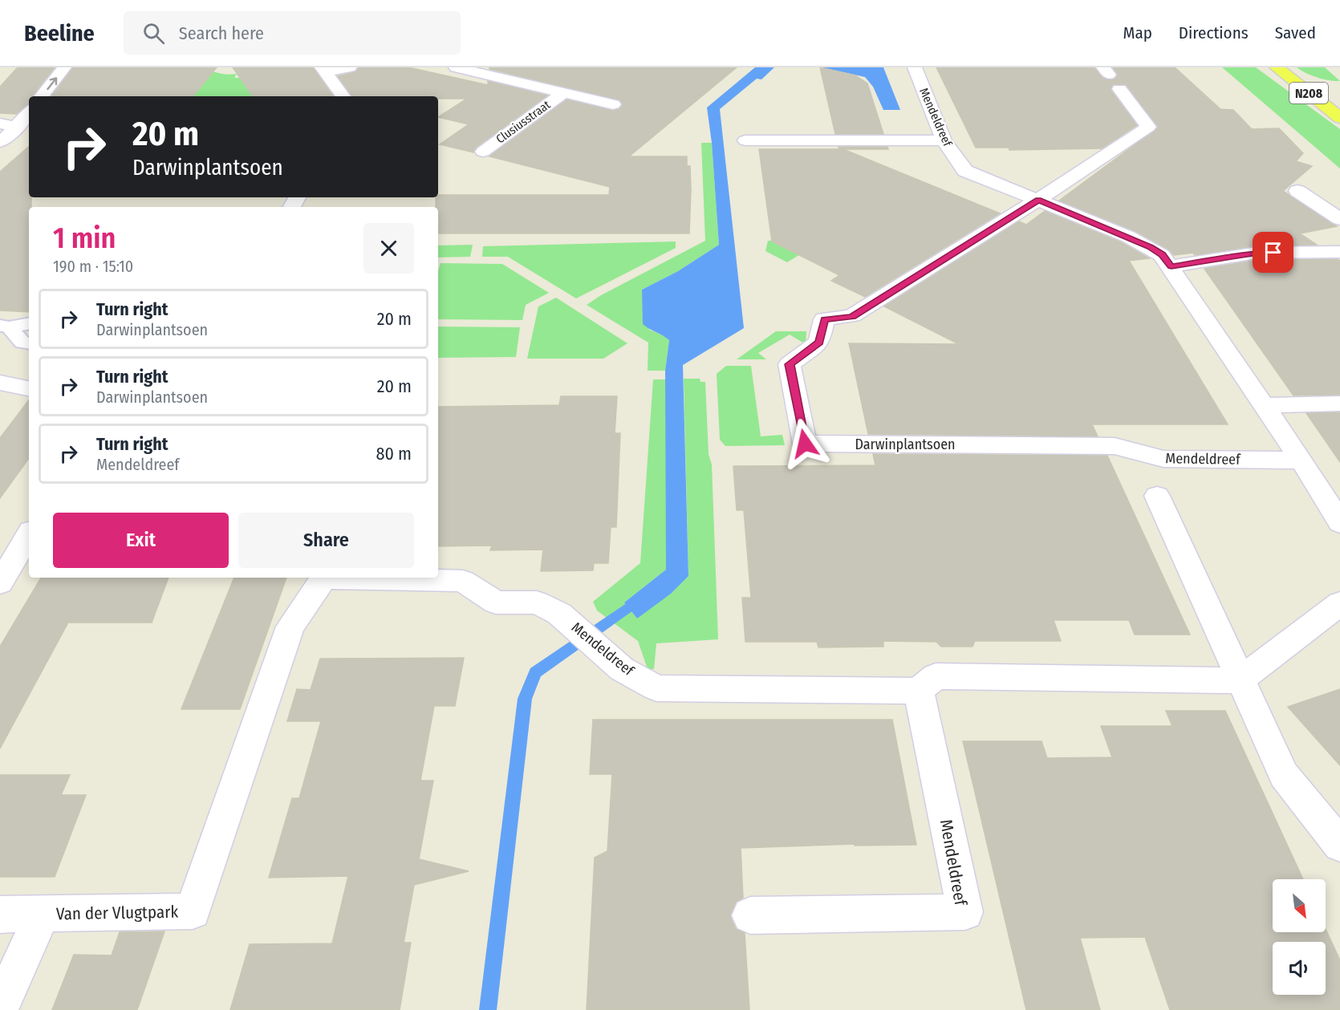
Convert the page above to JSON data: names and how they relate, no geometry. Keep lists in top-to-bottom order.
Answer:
{
  "streets": {
    "main road": ["N208"],
    "street": [
      "Mendeldreef",
      "Clusiusstraat",
      "Darwinplantsoen",
      "Van der Vlugtpark"
    ]
  },
  "crossings": [
    ["Mendeldreef", "Darwinplantsoen"],
    ["Mendeldreef", "Van der Vlugtpark"]
  ],
  "north": "bottom right",
  "page": {
    "header": "Beeline",
    "search": "Search here",
    "nav": ["Map", "Directions", "Saved"],
    "turn": ["20 m", "Darwinplantsoen"],
    "heading": ["1 min", "190 m · 15:10"],
    "list": [
      {
        "name": "Turn right",
        "note": "Darwinplantsoen",
        "value": "20 m"
      },
      {
        "name": "Turn right",
        "note": "Darwinplantsoen",
        "value": "20 m"
      },
      {
        "name": "Turn right",
        "note": "Mendeldreef",
        "value": "80 m"
      }
    ],
    "buttons": ["Exit", "Share"]
  }
}
